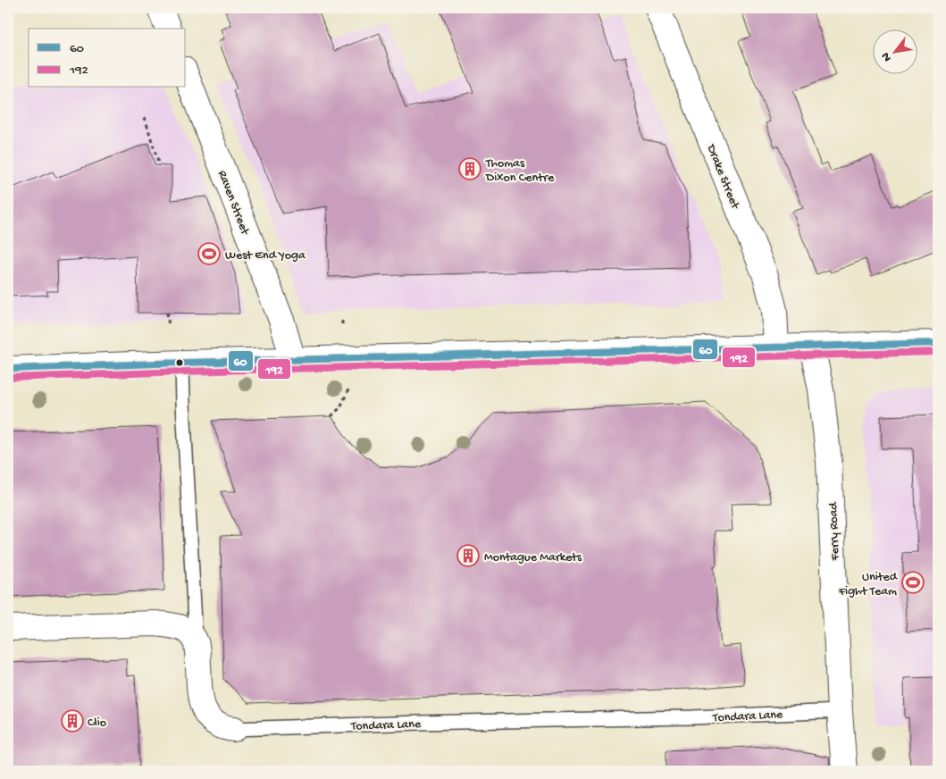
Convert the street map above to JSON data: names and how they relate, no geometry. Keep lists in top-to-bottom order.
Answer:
{
  "streets": {
    "street": [
      "Drake Street",
      "Raven Street",
      "Ferry Road",
      "Tondara Lane"
    ]
  },
  "crossings": [
    ["Ferry Road", "Tondara Lane"]
  ],
  "places": {
    "building": ["Thomas Dixon Centre", "Montague Markets", "Clio"],
    "sports": ["West End Yoga", "United Fight Team"]
  },
  "lines": ["transit line 60", "transit line 192"],
  "legend": ["60", "192"],
  "north": "bottom left"
}
